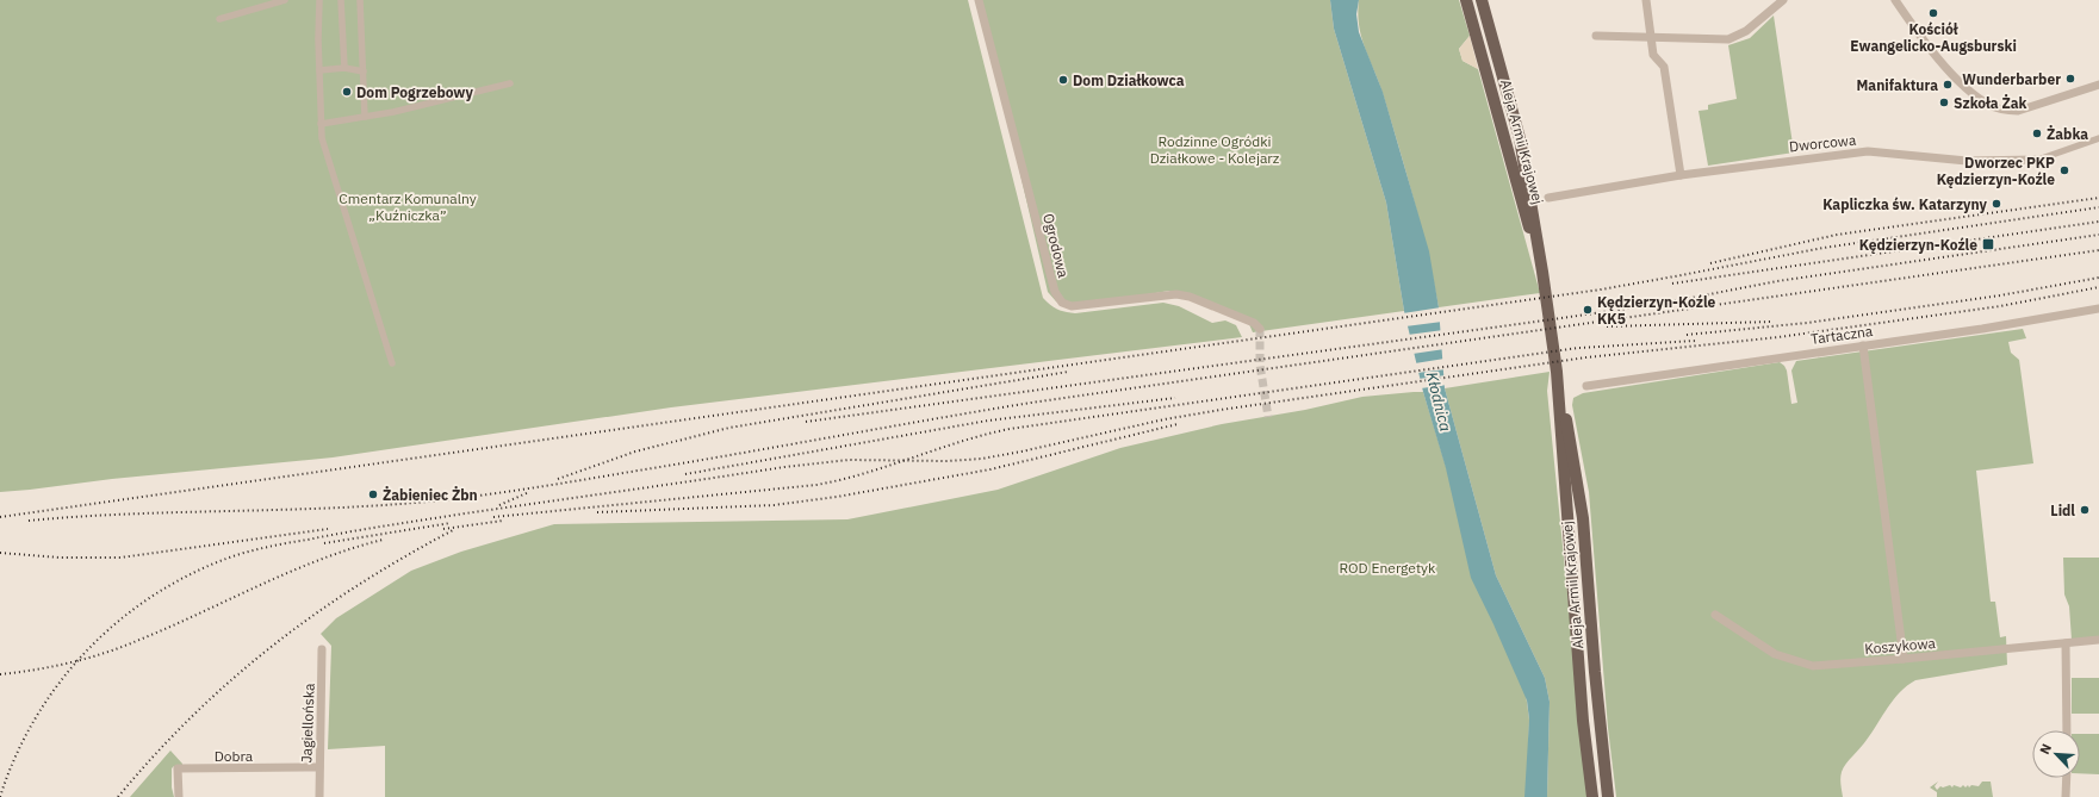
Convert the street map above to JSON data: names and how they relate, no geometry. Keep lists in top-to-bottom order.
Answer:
{
  "streets": {
    "main road": ["Aleja Armii Krajowej"],
    "street": [
      "Dworcowa",
      "Ogrodowa",
      "Tartaczna",
      "Koszykowa",
      "Jagiellońska",
      "Dobra"
    ]
  },
  "crossings": [
    ["Jagiellońska", "Dobra"]
  ],
  "water": ["Kłodnica"],
  "parks": ["Rodzinne Ogródki Działkowe - Kolejarz", "Cmentarz Komunalny „Kuźniczka”", "ROD Energetyk"],
  "places": {
    "other": [
      "Kościół Ewangelicko-Augsburski",
      "Wunderbarber",
      "Dom Działkowca",
      "Manifaktura",
      "Dom Pogrzebowy",
      "Szkoła Żak",
      "Żabka",
      "Dworzec PKP Kędzierzyn-Koźle",
      "Kapliczka św. Katarzyny",
      "Kędzierzyn-Koźle KK5",
      "Żabieniec Żbn",
      "Lidl"
    ],
    "transit": ["Kędzierzyn-Koźle"]
  },
  "north": "top left"
}
